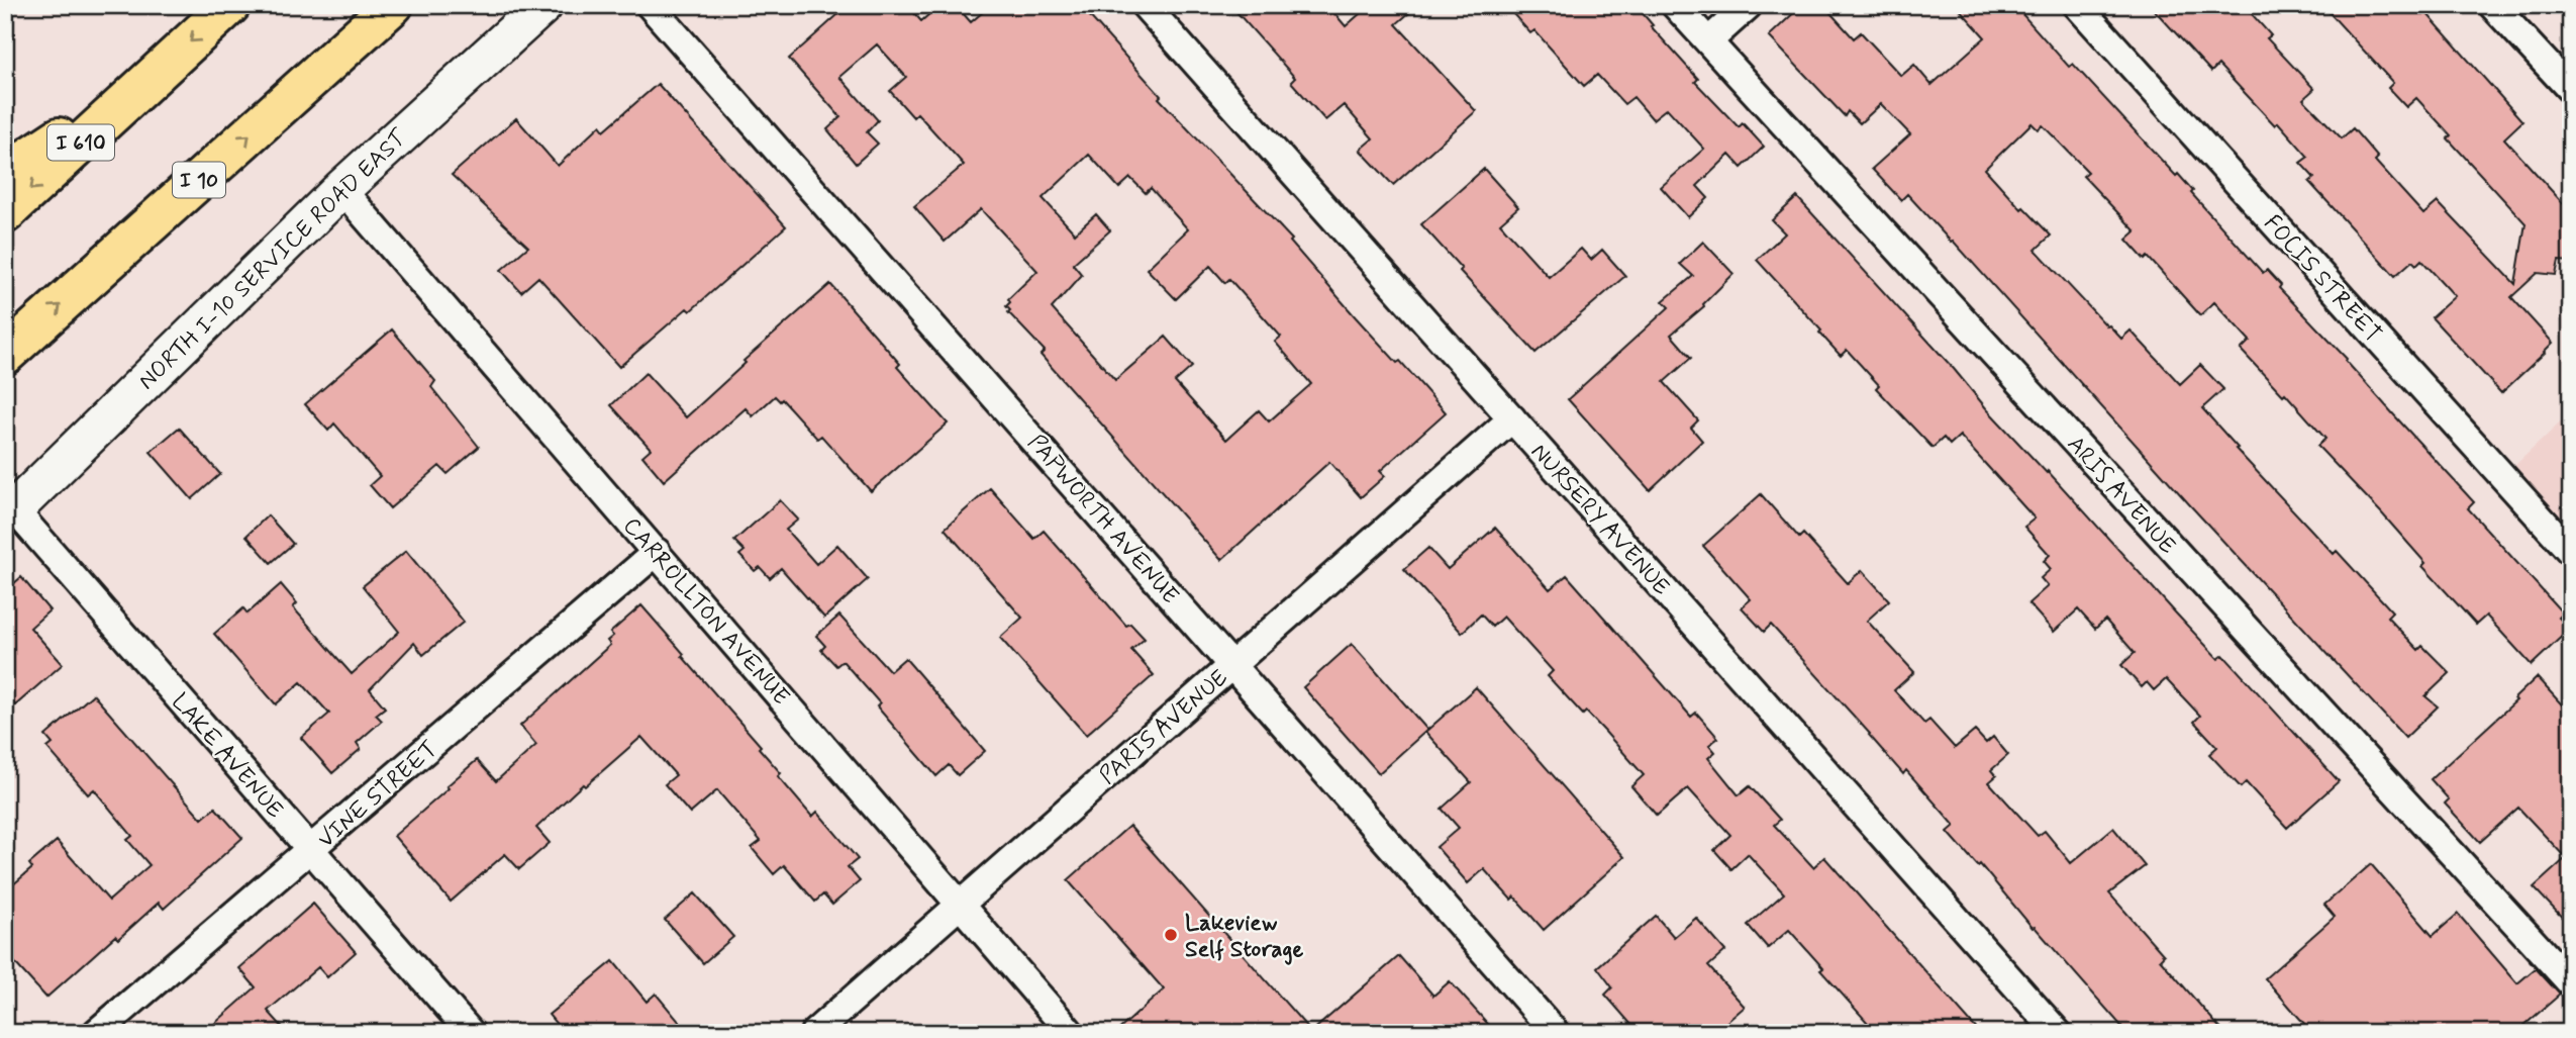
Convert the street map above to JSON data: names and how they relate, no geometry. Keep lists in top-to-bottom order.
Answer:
{
  "streets": {
    "highway": ["I 610", "I 10"],
    "street": [
      "NORTH I-10 SERVICE ROAD EAST",
      "FOCIS STREET",
      "ARIS AVENUE",
      "PAPWORTH AVENUE",
      "NURSERY AVENUE",
      "CARROLLTON AVENUE",
      "PARIS AVENUE",
      "LAKE AVENUE",
      "VINE STREET"
    ]
  },
  "crossings": [
    ["NORTH I-10 SERVICE ROAD EAST", "CARROLLTON AVENUE"],
    ["NORTH I-10 SERVICE ROAD EAST", "LAKE AVENUE"],
    ["PAPWORTH AVENUE", "PARIS AVENUE"],
    ["NURSERY AVENUE", "PARIS AVENUE"],
    ["CARROLLTON AVENUE", "PARIS AVENUE"],
    ["CARROLLTON AVENUE", "VINE STREET"],
    ["LAKE AVENUE", "VINE STREET"]
  ],
  "places": ["Lakeview Self Storage"]
}
